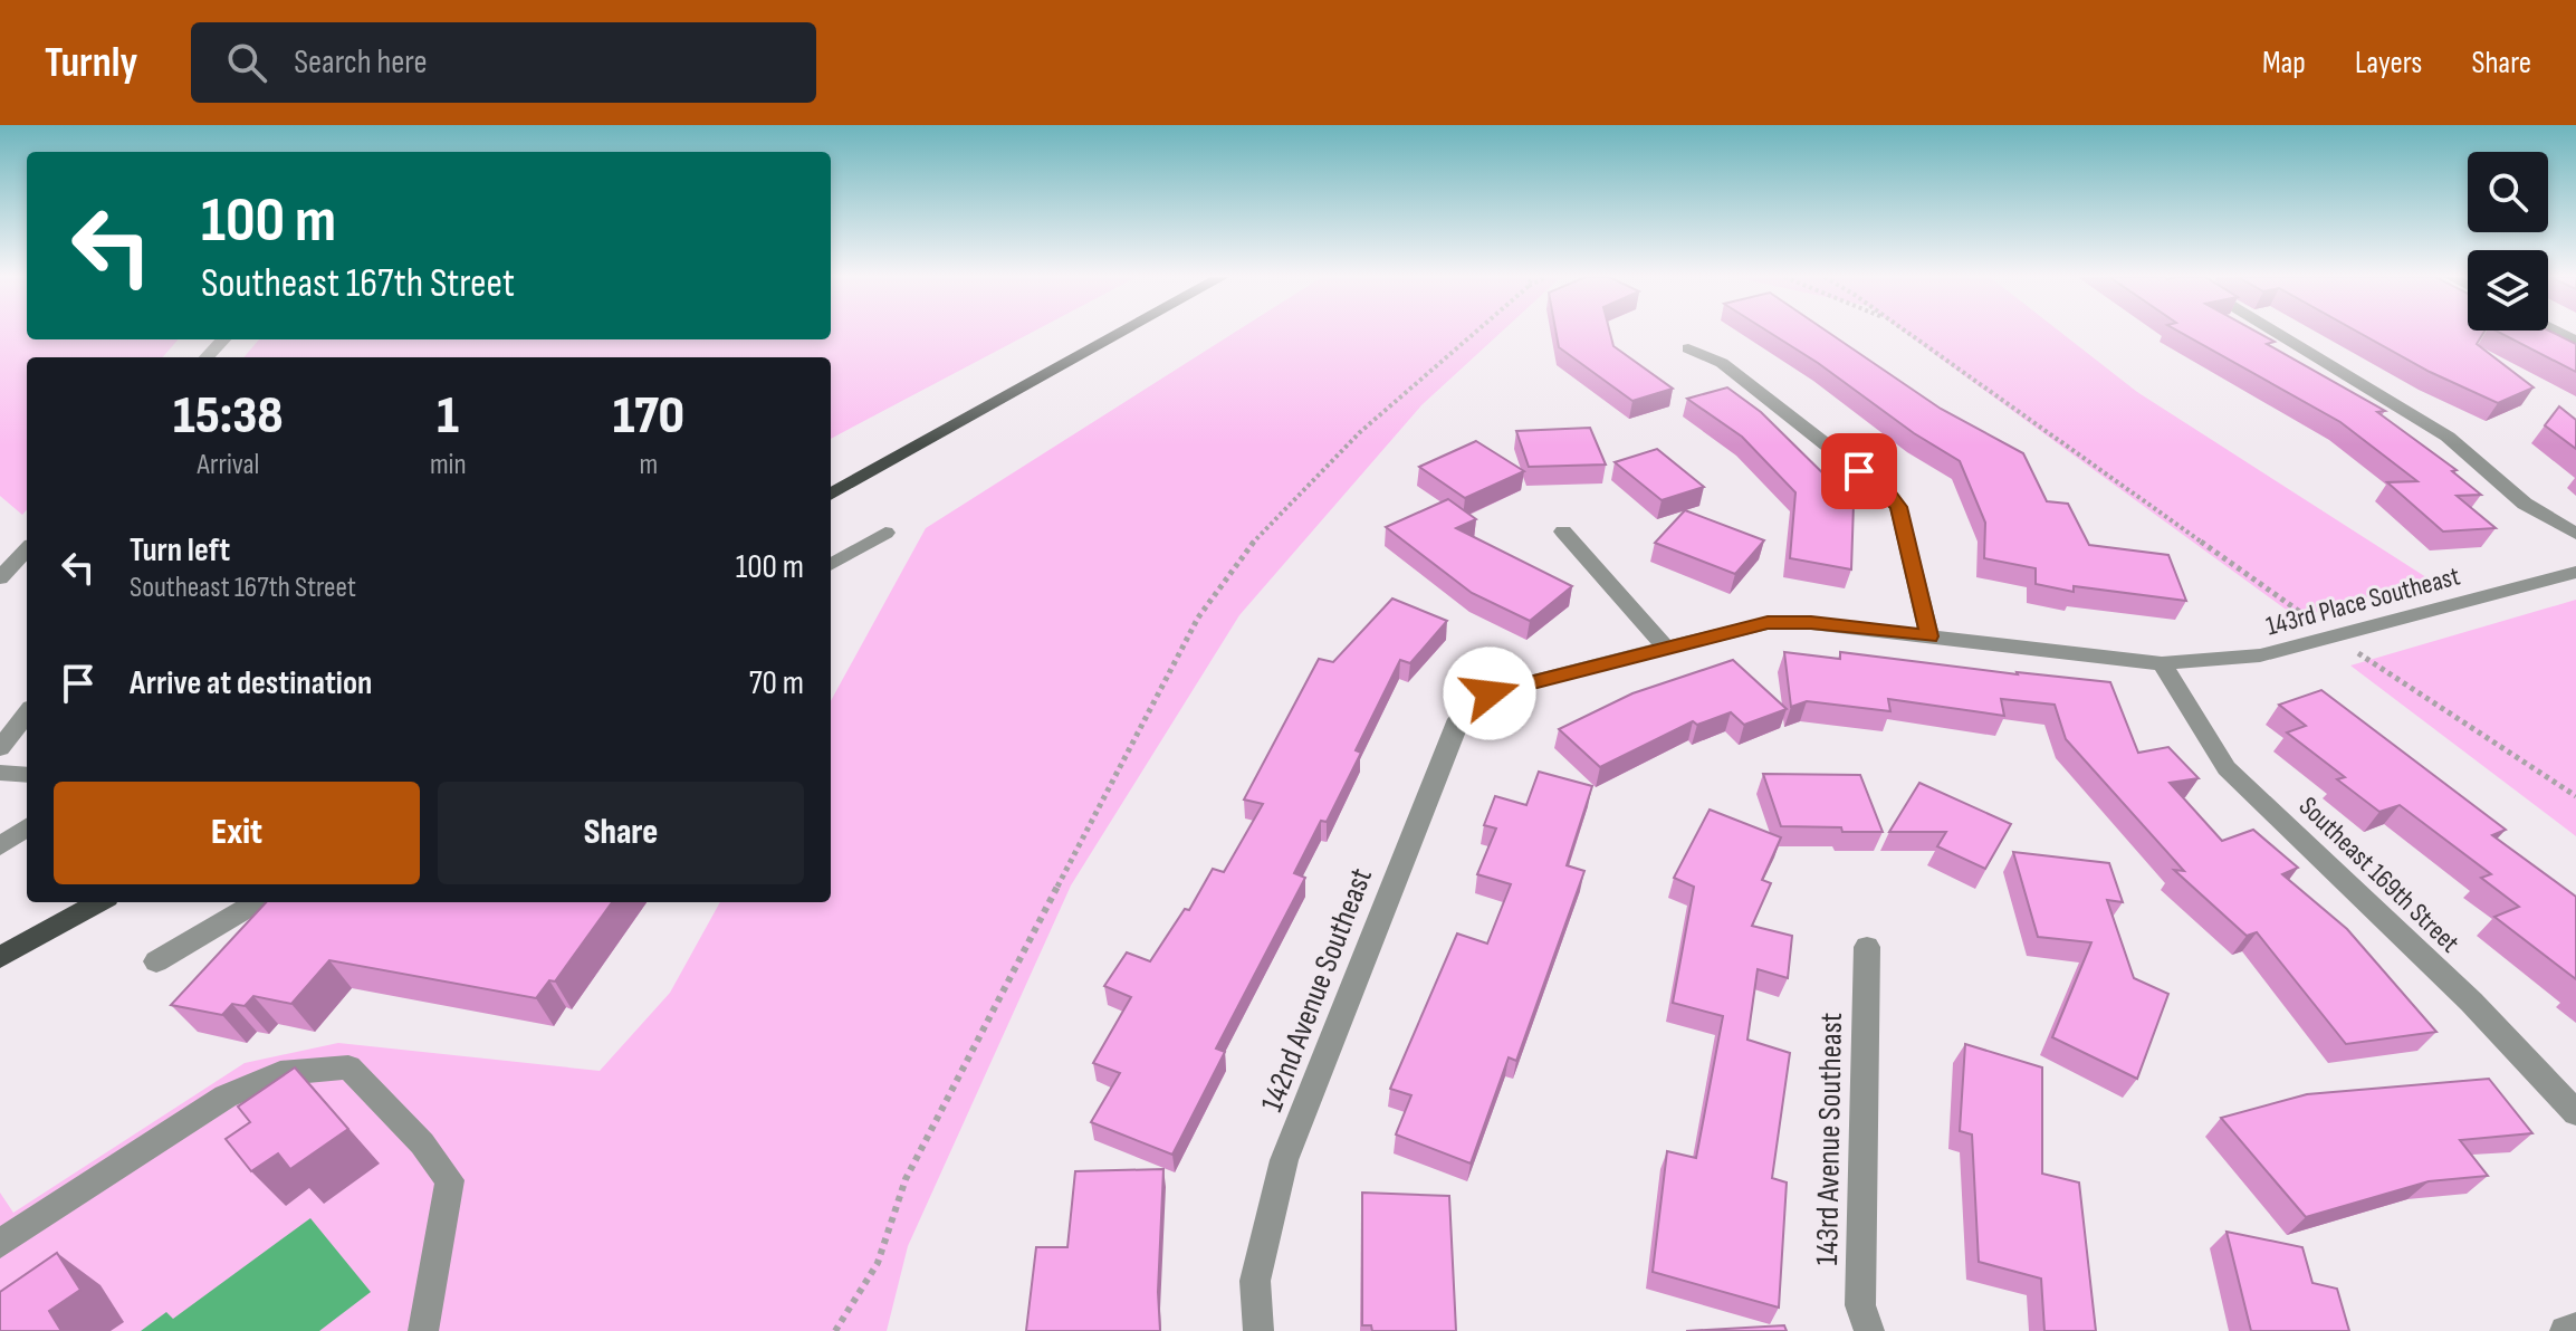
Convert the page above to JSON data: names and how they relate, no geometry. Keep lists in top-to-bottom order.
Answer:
{
  "streets": {
    "street": [
      "143rd Place Southeast",
      "Southeast 169th Street",
      "142nd Avenue Southeast",
      "143rd Avenue Southeast"
    ]
  },
  "crossings": [
    ["143rd Place Southeast", "Southeast 169th Street"]
  ],
  "page": {
    "header": "Turnly",
    "search": "Search here",
    "nav": ["Map", "Layers", "Share"],
    "turn": ["100 m", "Southeast 167th Street"],
    "eta": [
      "15:38",
      "Arrival",
      "1",
      "min",
      "170",
      "m"
    ],
    "list": [
      {
        "name": "Turn left",
        "note": "Southeast 167th Street",
        "value": "100 m"
      },
      {
        "name": "Arrive at destination",
        "value": "70 m"
      }
    ],
    "buttons": ["Exit", "Share"]
  }
}
